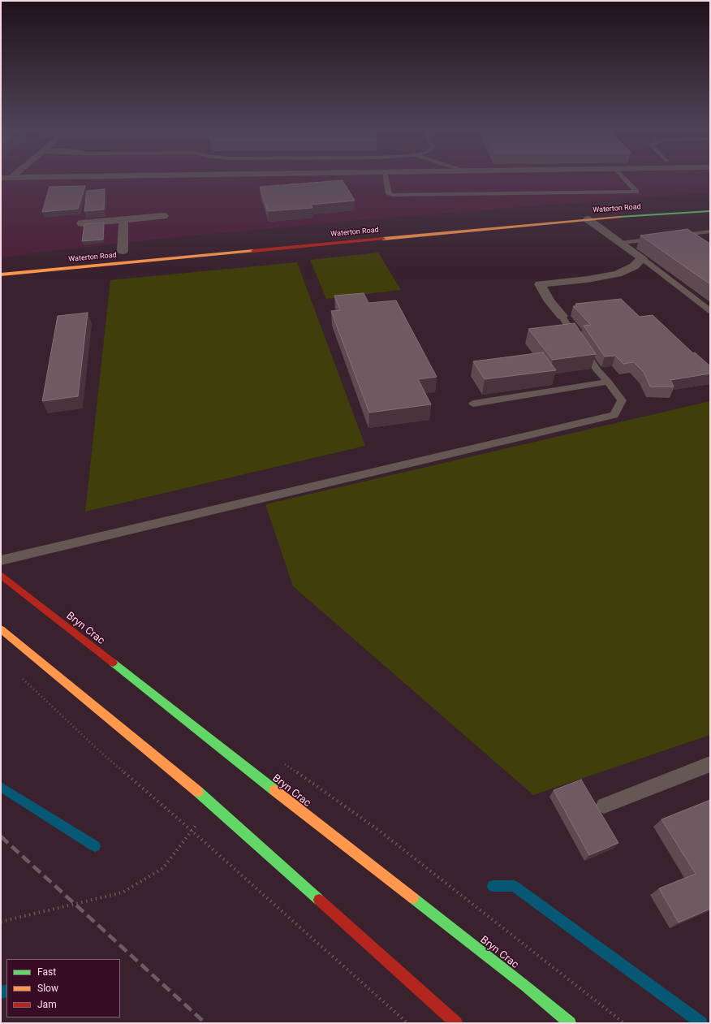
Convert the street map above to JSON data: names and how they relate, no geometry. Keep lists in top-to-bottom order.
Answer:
{
  "streets": {
    "main road": ["Waterton Road", "Bryn Crac"]
  },
  "legend": ["Fast", "Slow", "Jam"]
}
